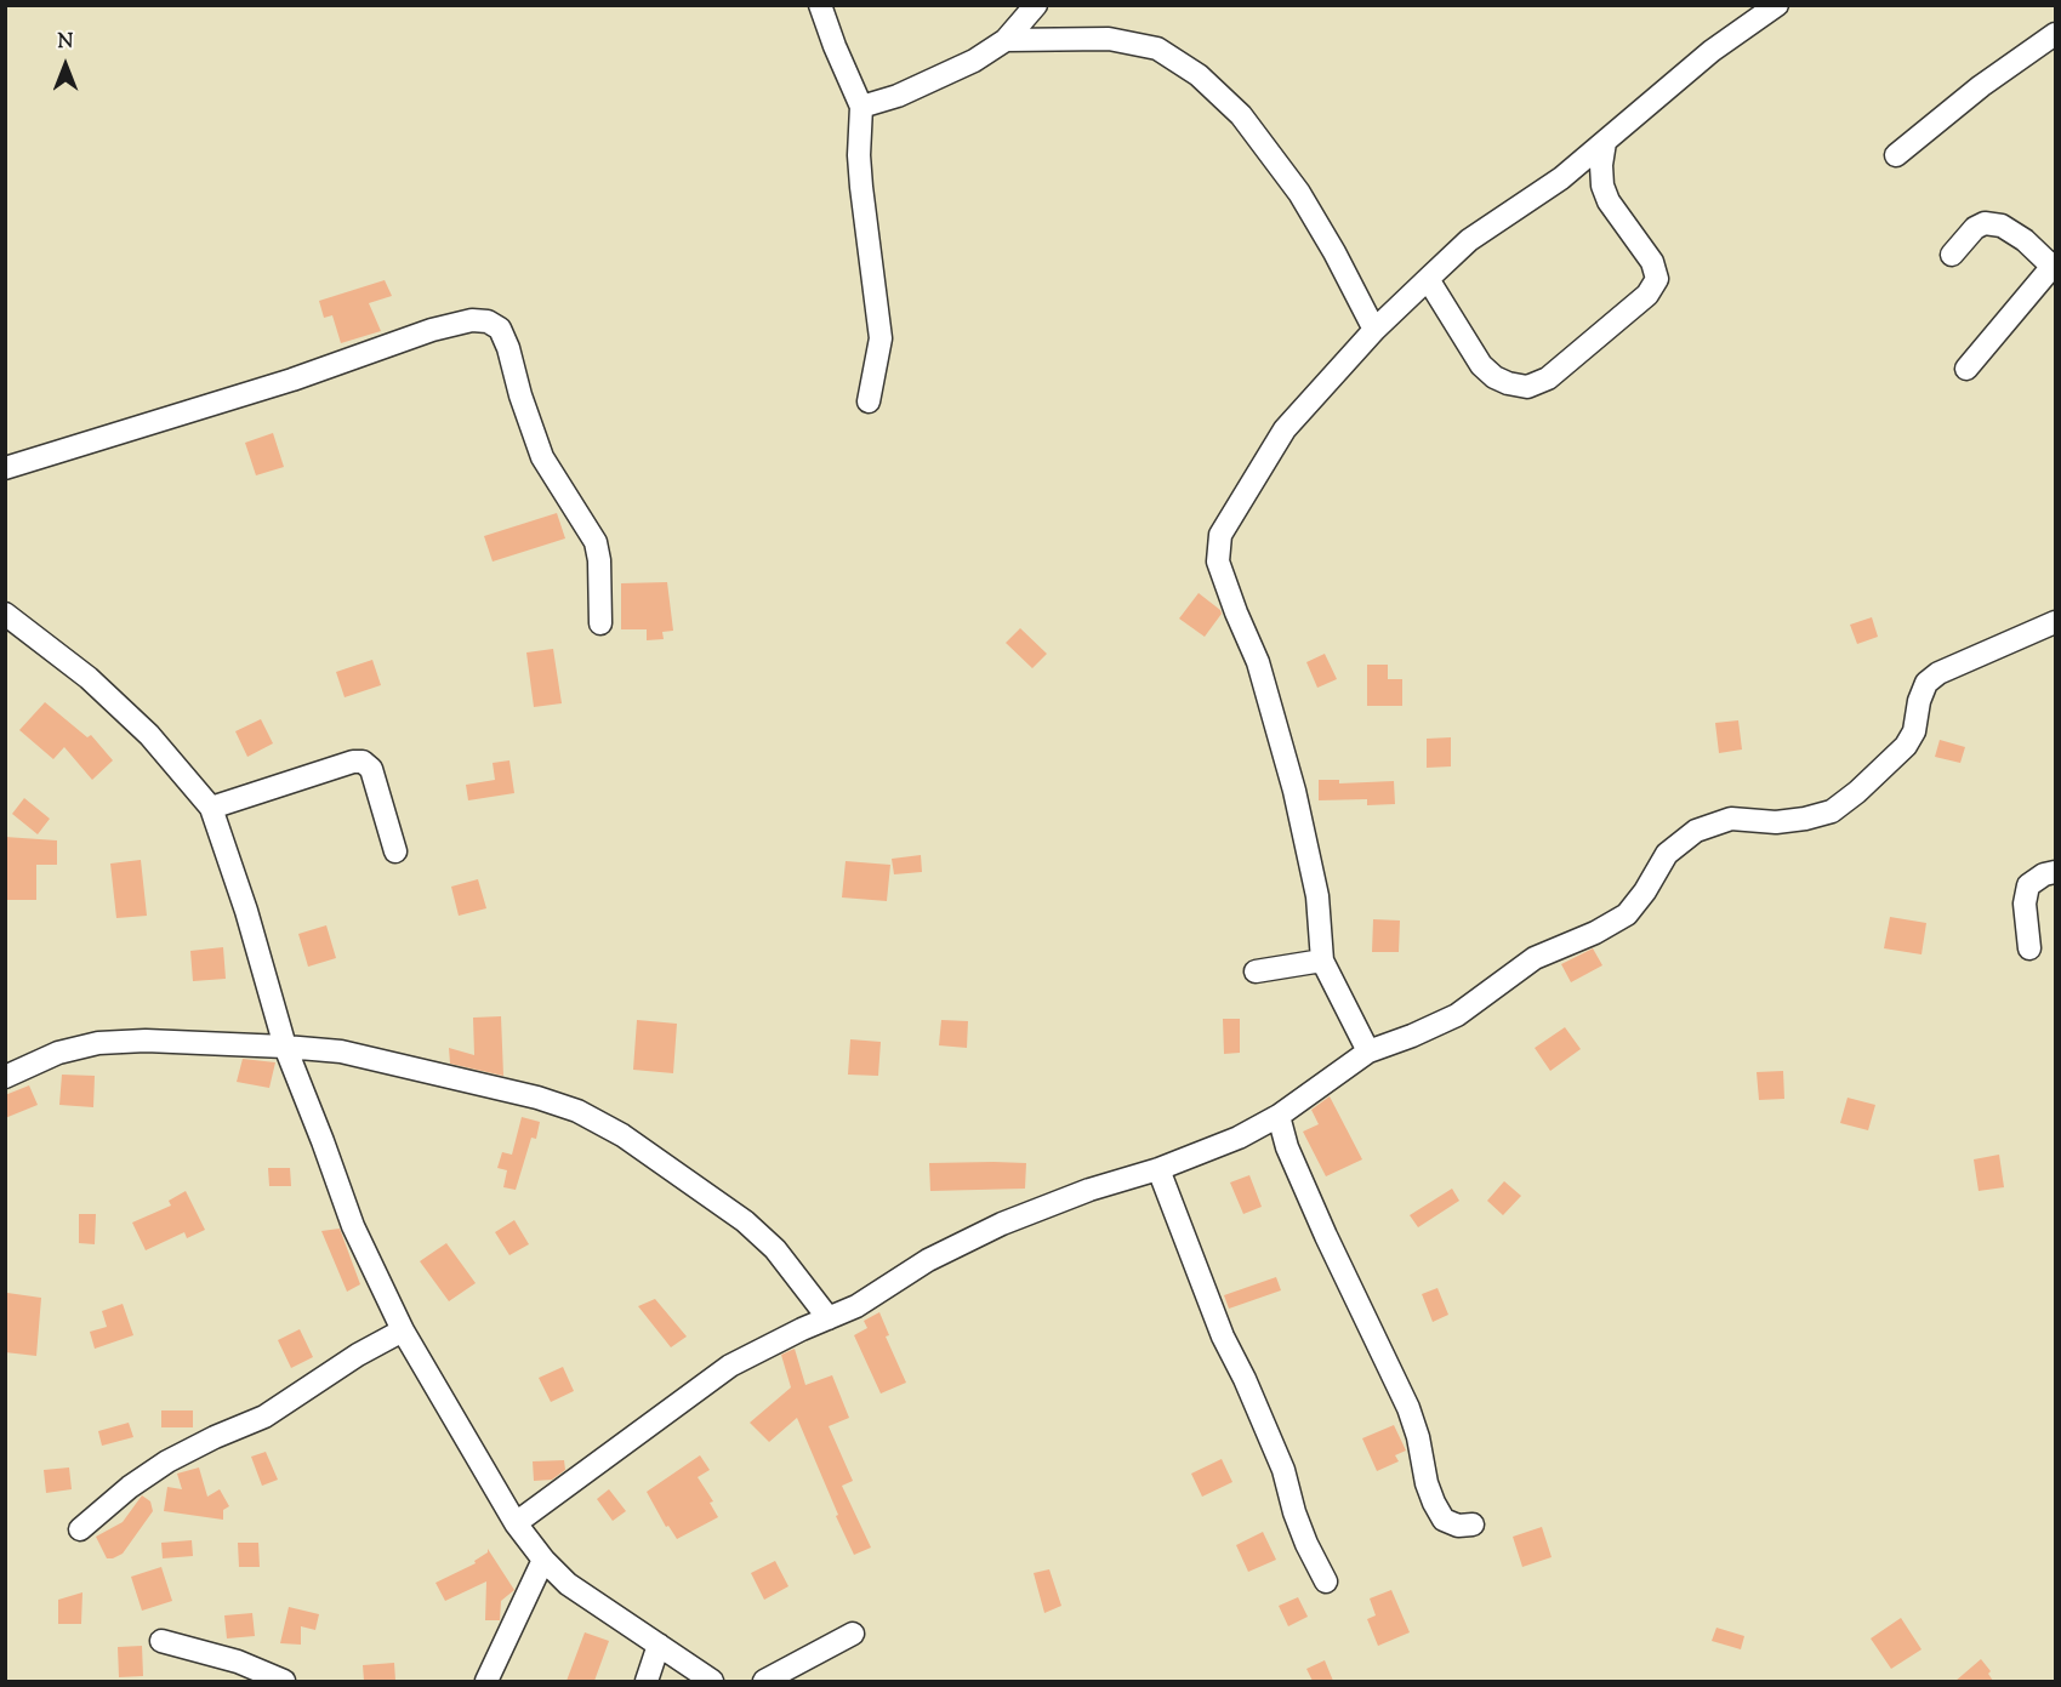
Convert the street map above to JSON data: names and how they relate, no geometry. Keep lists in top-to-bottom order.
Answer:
{
  "north": "top"
}
